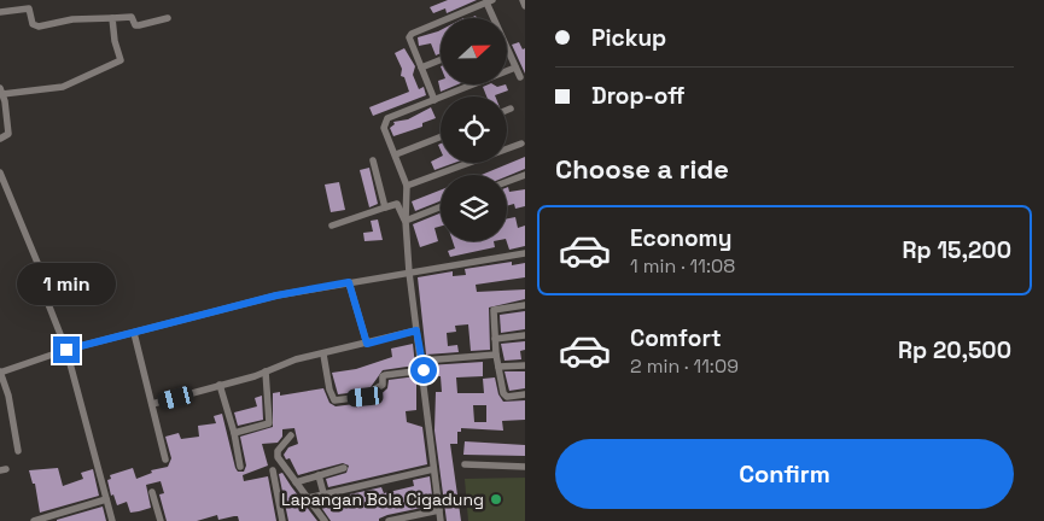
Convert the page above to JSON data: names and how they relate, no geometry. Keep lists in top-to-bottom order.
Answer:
{
  "places": ["Lapangan Bola Cigadung"],
  "north": "right",
  "page": {
    "banner": ["Pickup", "Drop-off"],
    "heading": "Choose a ride",
    "list": [
      {
        "name": "Economy",
        "note": "1 min · 11:08",
        "value": "Rp 15,200"
      },
      {
        "name": "Comfort",
        "note": "2 min · 11:09",
        "value": "Rp 20,500"
      }
    ],
    "bubble": "1 min",
    "buttons": "Confirm"
  }
}
